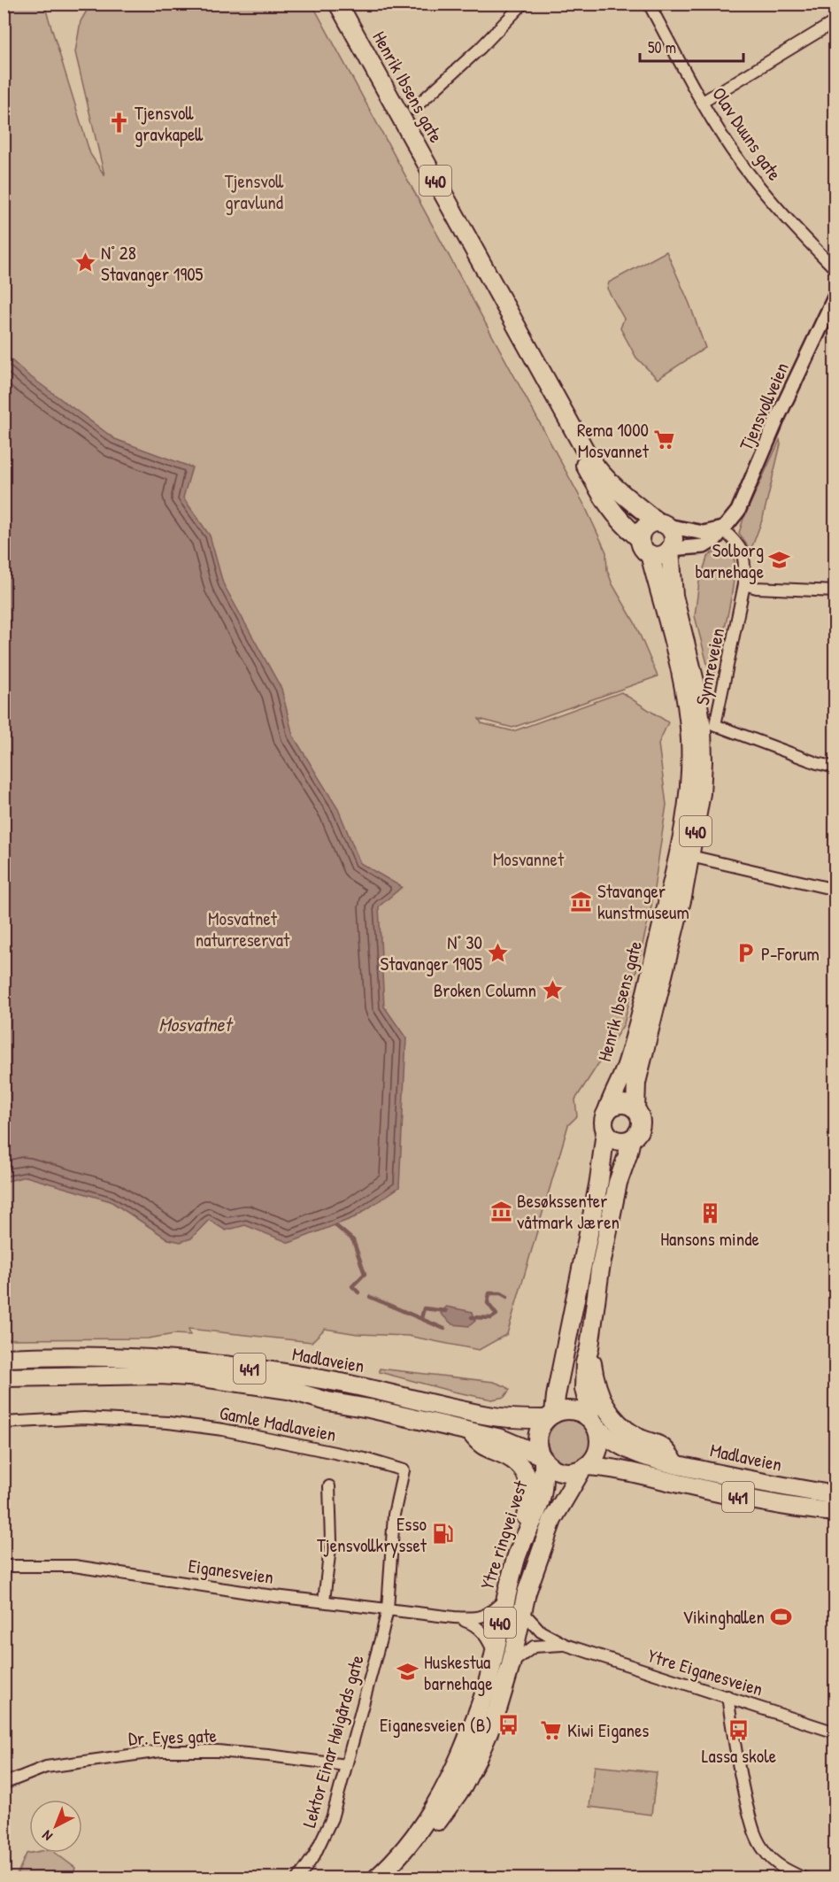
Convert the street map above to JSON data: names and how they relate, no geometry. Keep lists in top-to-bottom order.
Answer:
{
  "streets": {
    "main road": [
      "Henrik Ibsens gate",
      "440",
      "Madlaveien",
      "441",
      "Ytre ringvei vest"
    ],
    "street": [
      "Olav Duuns gate",
      "Tjensvollveien",
      "Symreveien",
      "Gamle Madlaveien",
      "Eiganesveien",
      "Ytre Eiganesveien",
      "Dr. Eyes gate",
      "Lektor Einar Høigårds gate"
    ]
  },
  "crossings": [
    ["Henrik Ibsens gate", "440"],
    ["Henrik Ibsens gate", "Tjensvollveien"],
    ["440", "Tjensvollveien"],
    ["440", "Madlaveien"],
    ["440", "441"],
    ["440", "Ytre ringvei vest"],
    ["440", "Ytre Eiganesveien"],
    ["Madlaveien", "441"],
    ["Madlaveien", "Ytre ringvei vest"],
    ["441", "Ytre ringvei vest"],
    ["Gamle Madlaveien", "Eiganesveien"],
    ["Gamle Madlaveien", "Lektor Einar Høigårds gate"],
    ["Ytre ringvei vest", "Eiganesveien"],
    ["Eiganesveien", "Lektor Einar Høigårds gate"],
    ["Dr. Eyes gate", "Lektor Einar Høigårds gate"]
  ],
  "water": ["Mosvatnet"],
  "parks": ["Tjensvoll gravlund", "Mosvannet", "Mosvatnet naturreservat"],
  "places": {
    "church": ["Tjensvoll gravkapell"],
    "place": ["N° 28 Stavanger 1905", "N° 30 Stavanger 1905", "Broken Column"],
    "supermarket": ["Rema 1000 Mosvannet", "Kiwi Eiganes"],
    "school or university": ["Solborg barnehage", "Huskestua barnehage"],
    "museum": ["Stavanger kunstmuseum", "Besøkssenter våtmark Jæren"],
    "parking": ["P-Forum"],
    "building": ["Hansons minde"],
    "fuel station": ["Esso Tjensvollkrysset"],
    "sports": ["Vikinghallen"],
    "bus stop": ["Eiganesveien (B)", "Lassa skole"]
  },
  "scale_bar": "50 m",
  "north": "bottom left"
}
